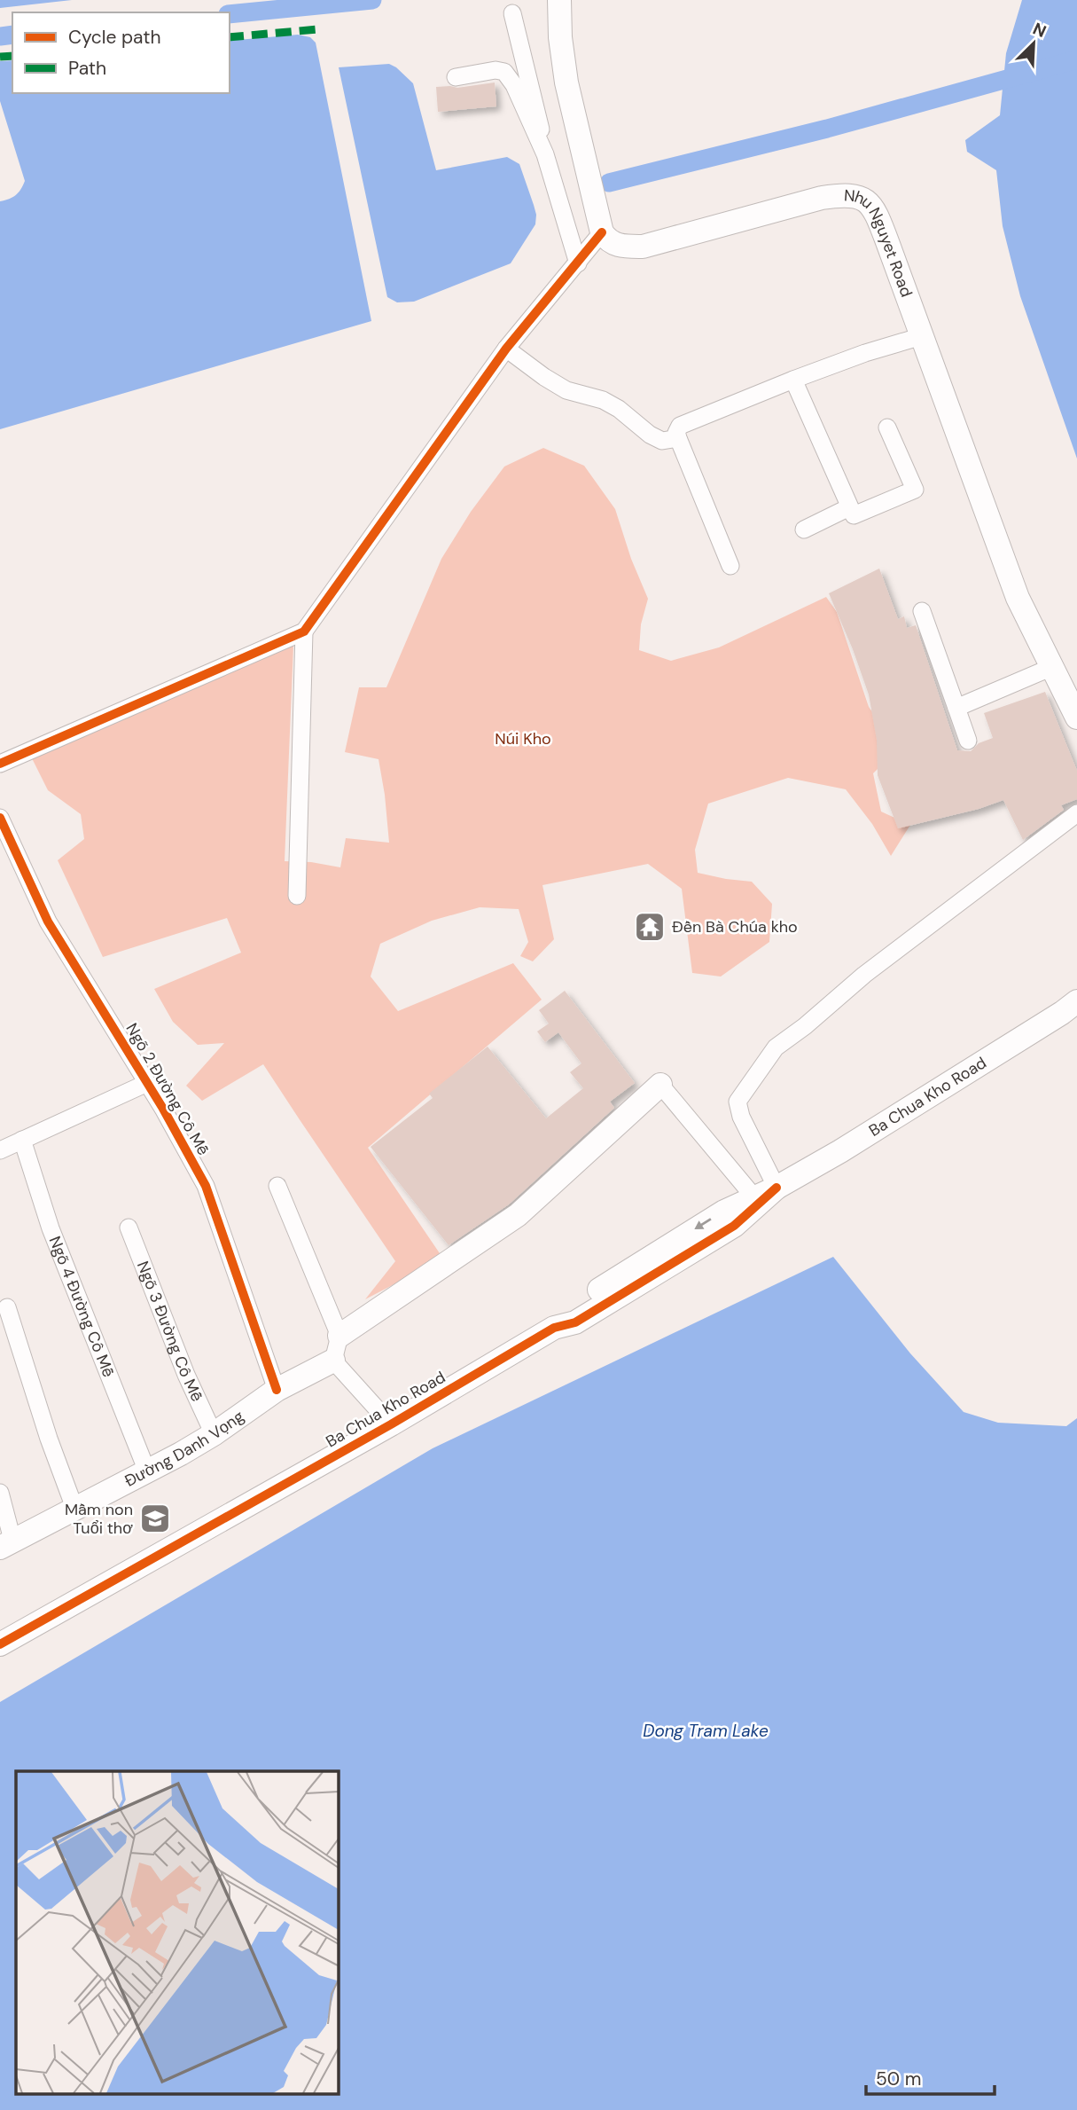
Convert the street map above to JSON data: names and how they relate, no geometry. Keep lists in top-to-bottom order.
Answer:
{
  "streets": {
    "street": [
      "Nhu Nguyet Road",
      "Ngõ 2 Đường Cô Mễ",
      "Ba Chua Kho Road",
      "Ngõ 4 Đường Cô Mễ",
      "Ngõ 3 Đường Cô Mễ",
      "Đường Danh Vọng"
    ]
  },
  "crossings": [
    ["Ngõ 2 Đường Cô Mễ", "Đường Danh Vọng"],
    ["Ngõ 4 Đường Cô Mễ", "Đường Danh Vọng"],
    ["Ngõ 3 Đường Cô Mễ", "Đường Danh Vọng"]
  ],
  "water": ["Dong Tram Lake"],
  "parks": ["Núi Kho"],
  "places": {
    "temple": ["Đền Bà Chúa kho"],
    "school or university": ["Mầm non Tuổi thơ"]
  },
  "legend": ["Cycle path", "Path"],
  "scale_bar": "50 m",
  "north": "top right"
}
